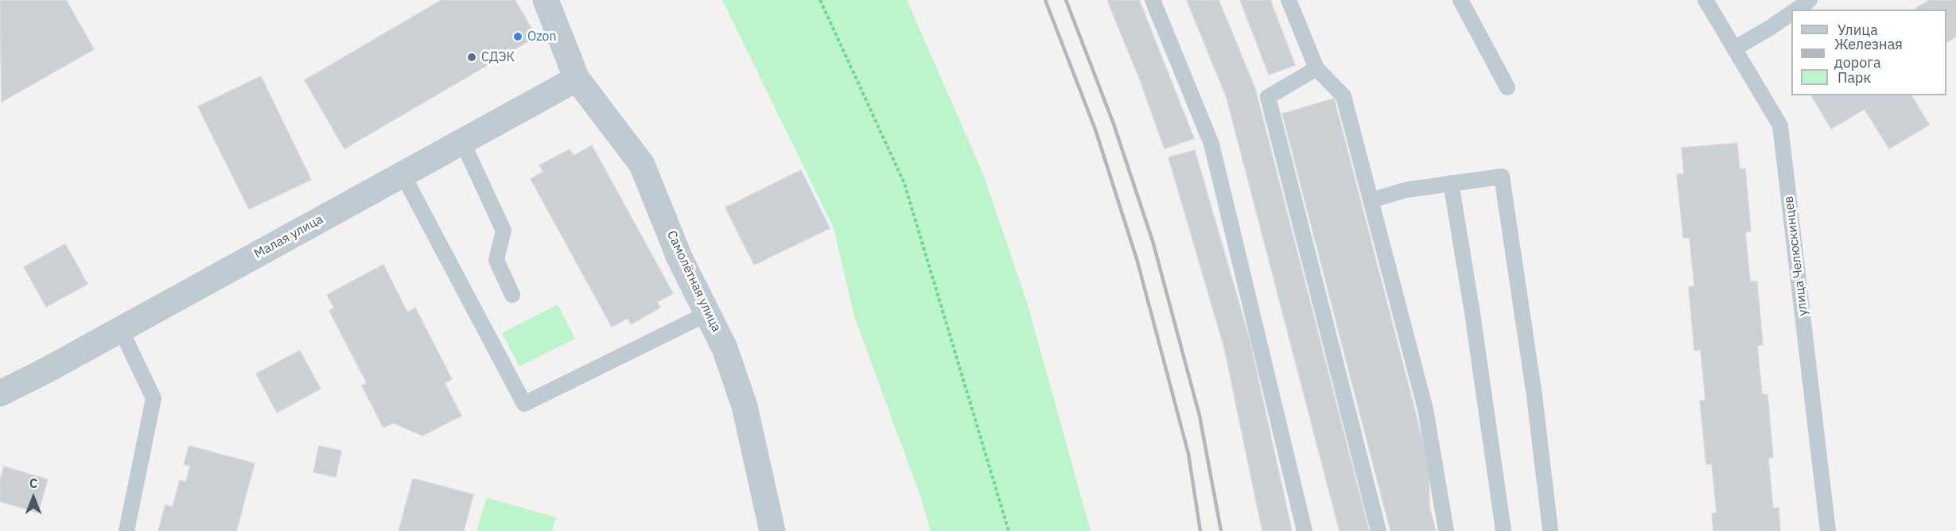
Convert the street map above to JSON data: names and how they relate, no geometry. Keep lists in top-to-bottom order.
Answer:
{
  "streets": {
    "street": ["Малая улица", "Самолётная улица"],
    "lane": ["улица Челюскинцев"]
  },
  "crossings": [
    ["Малая улица", "Самолётная улица"]
  ],
  "places": ["Ozon", "СДЭК"],
  "legend": ["Улица", "Железная дорога", "Парк"],
  "north": "top"
}
